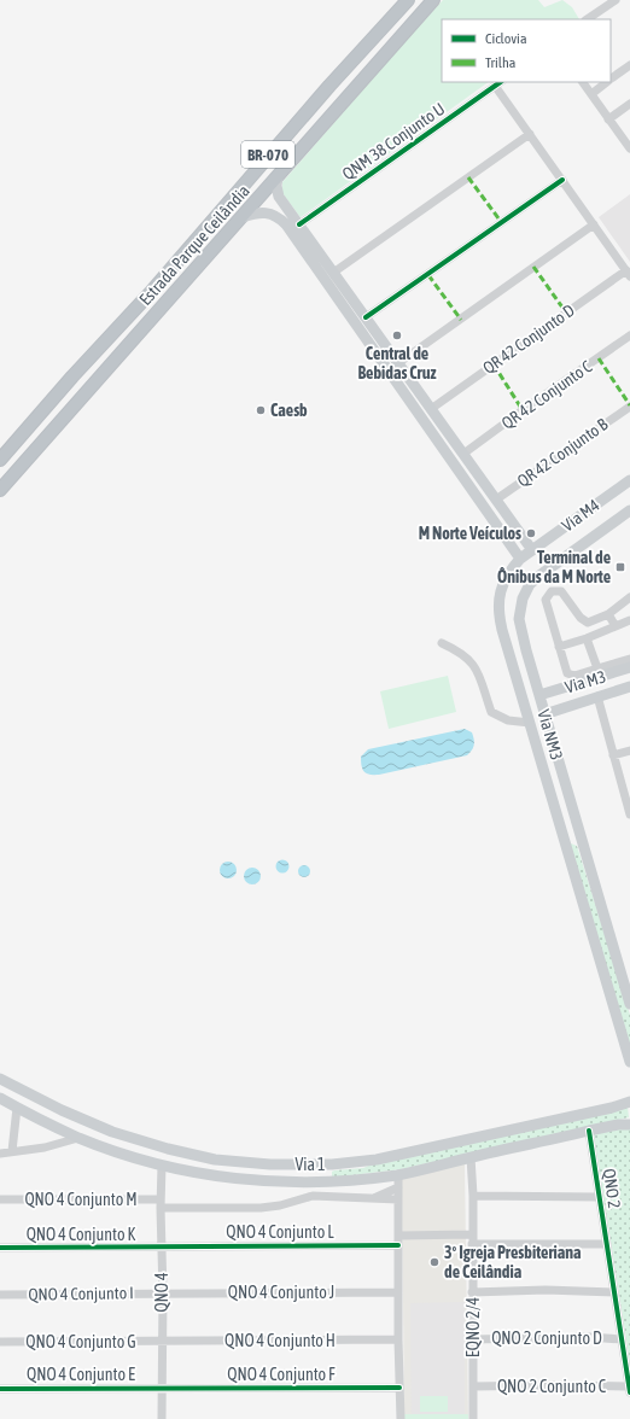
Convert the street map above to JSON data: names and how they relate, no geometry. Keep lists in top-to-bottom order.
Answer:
{
  "streets": {
    "highway": ["BR-070", "Estrada Parque Ceilândia"],
    "main road": [
      "Via M4",
      "Via M3",
      "Via NM3",
      "Via 1"
    ],
    "street": [
      "QNM 38 Conjunto U",
      "QR 42 Conjunto D",
      "QR 42 Conjunto C",
      "QR 42 Conjunto B",
      "QNO 2",
      "QNO 4 Conjunto M",
      "QNO 4 Conjunto L",
      "QNO 4 Conjunto K",
      "QNO 4",
      "QNO 4 Conjunto J",
      "QNO 4 Conjunto I",
      "EQNO 2/4",
      "QNO 2 Conjunto D",
      "QNO 4 Conjunto H",
      "QNO 4 Conjunto G",
      "QNO 4 Conjunto E",
      "QNO 4 Conjunto F",
      "QNO 2 Conjunto C"
    ]
  },
  "crossings": [
    ["Via M4", "Via NM3"],
    ["Via M3", "Via NM3"],
    ["Via 1", "QNO 2"],
    ["Via 1", "QNO 4"],
    ["Via 1", "EQNO 2/4"],
    ["QNO 2", "QNO 2 Conjunto D"],
    ["QNO 2", "QNO 2 Conjunto C"],
    ["QNO 4 Conjunto M", "QNO 4"],
    ["QNO 4 Conjunto L", "QNO 4 Conjunto K"],
    ["QNO 4 Conjunto L", "QNO 4"],
    ["QNO 4 Conjunto K", "QNO 4"],
    ["QNO 4", "QNO 4 Conjunto J"],
    ["QNO 4", "QNO 4 Conjunto I"],
    ["QNO 4", "QNO 4 Conjunto H"],
    ["QNO 4", "QNO 4 Conjunto G"],
    ["QNO 4", "QNO 4 Conjunto E"],
    ["QNO 4", "QNO 4 Conjunto F"],
    ["QNO 4 Conjunto J", "QNO 4 Conjunto I"],
    ["EQNO 2/4", "QNO 2 Conjunto D"],
    ["EQNO 2/4", "QNO 2 Conjunto C"],
    ["QNO 4 Conjunto H", "QNO 4 Conjunto G"],
    ["QNO 4 Conjunto E", "QNO 4 Conjunto F"]
  ],
  "places": {
    "other": [
      "Central de Bebidas Cruz",
      "Caesb",
      "M Norte Veículos",
      "3º Igreja Presbiteriana de Ceilândia"
    ],
    "transit": ["Terminal de Ônibus da M Norte"]
  },
  "legend": ["Ciclovia", "Trilha"]
}
